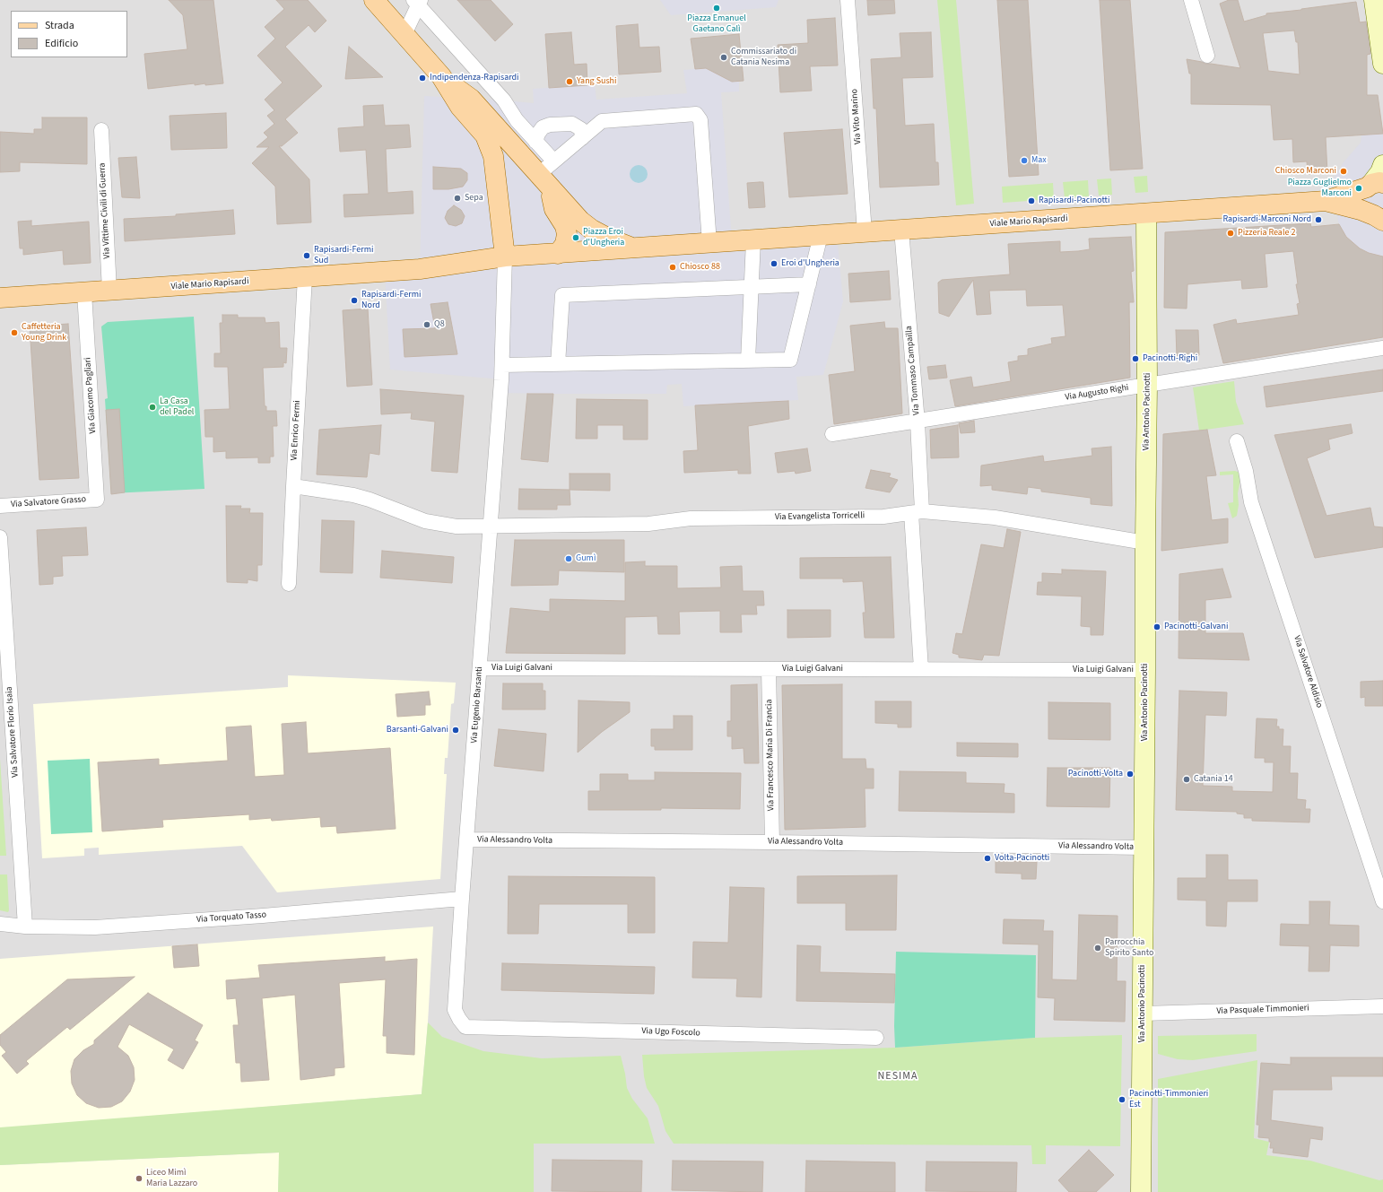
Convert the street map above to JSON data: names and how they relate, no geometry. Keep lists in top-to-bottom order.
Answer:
{
  "streets": {
    "main road": ["Viale Mario Rapisardi", "Via Antonio Pacinotti"],
    "street": [
      "Via Vito Marino",
      "Via Vittime Civili di Guerra",
      "Via Tommaso Campailla",
      "Via Augusto Righi",
      "Via Giacomo Pagliari",
      "Via Enrico Fermi",
      "Via Salvatore Grasso",
      "Via Evangelista Torricelli",
      "Via Luigi Galvani",
      "Via Salvatore Aldisio",
      "Via Eugenio Barsanti",
      "Via Salvatore Florio Isaia",
      "Via Francesco Maria Di Francia",
      "Via Alessandro Volta",
      "Via Torquato Tasso",
      "Via Pasquale Timmonieri",
      "Via Ugo Foscolo"
    ]
  },
  "crossings": [
    ["Via Vito Marino", "Viale Mario Rapisardi"],
    ["Via Vittime Civili di Guerra", "Viale Mario Rapisardi"],
    ["Viale Mario Rapisardi", "Via Tommaso Campailla"],
    ["Viale Mario Rapisardi", "Via Giacomo Pagliari"],
    ["Viale Mario Rapisardi", "Via Antonio Pacinotti"],
    ["Viale Mario Rapisardi", "Via Enrico Fermi"],
    ["Viale Mario Rapisardi", "Via Eugenio Barsanti"],
    ["Via Tommaso Campailla", "Via Augusto Righi"],
    ["Via Tommaso Campailla", "Via Evangelista Torricelli"],
    ["Via Tommaso Campailla", "Via Luigi Galvani"],
    ["Via Augusto Righi", "Via Antonio Pacinotti"],
    ["Via Giacomo Pagliari", "Via Salvatore Grasso"],
    ["Via Antonio Pacinotti", "Via Evangelista Torricelli"],
    ["Via Antonio Pacinotti", "Via Luigi Galvani"],
    ["Via Antonio Pacinotti", "Via Alessandro Volta"],
    ["Via Antonio Pacinotti", "Via Pasquale Timmonieri"],
    ["Via Enrico Fermi", "Via Evangelista Torricelli"],
    ["Via Evangelista Torricelli", "Via Eugenio Barsanti"],
    ["Via Luigi Galvani", "Via Eugenio Barsanti"],
    ["Via Luigi Galvani", "Via Francesco Maria Di Francia"],
    ["Via Eugenio Barsanti", "Via Alessandro Volta"],
    ["Via Eugenio Barsanti", "Via Torquato Tasso"],
    ["Via Eugenio Barsanti", "Via Ugo Foscolo"],
    ["Via Salvatore Florio Isaia", "Via Torquato Tasso"],
    ["Via Francesco Maria Di Francia", "Via Alessandro Volta"]
  ],
  "districts": ["NESIMA"],
  "places": [
    "Piazza Emanuel Gaetano Calì",
    "Commissariato di Catania Nesima",
    "Indipendenza-Rapisardi",
    "Yang Sushi",
    "Max",
    "Chiosco Marconi",
    "Piazza Guglielmo Marconi",
    "Sepa",
    "Rapisardi-Pacinotti",
    "Rapisardi-Marconi Nord",
    "Pizzeria Reale 2",
    "Piazza Eroi d'Ungheria",
    "Rapisardi-Fermi Sud",
    "Eroi d'Ungheria",
    "Chiosco 88",
    "Rapisardi-Fermi Nord",
    "Q8",
    "Caffetteria Young Drink",
    "Pacinotti-Righi",
    "La Casa del Padel",
    "Gumì",
    "Pacinotti-Galvani",
    "Barsanti-Galvani",
    "Pacinotti-Volta",
    "Catania 14",
    "Volta-Pacinotti",
    "Parrocchia Spirito Santo",
    "Pacinotti-Timmonieri Est",
    "Liceo Mimì Maria Lazzaro"
  ],
  "legend": ["Strada", "Edificio"]
}
